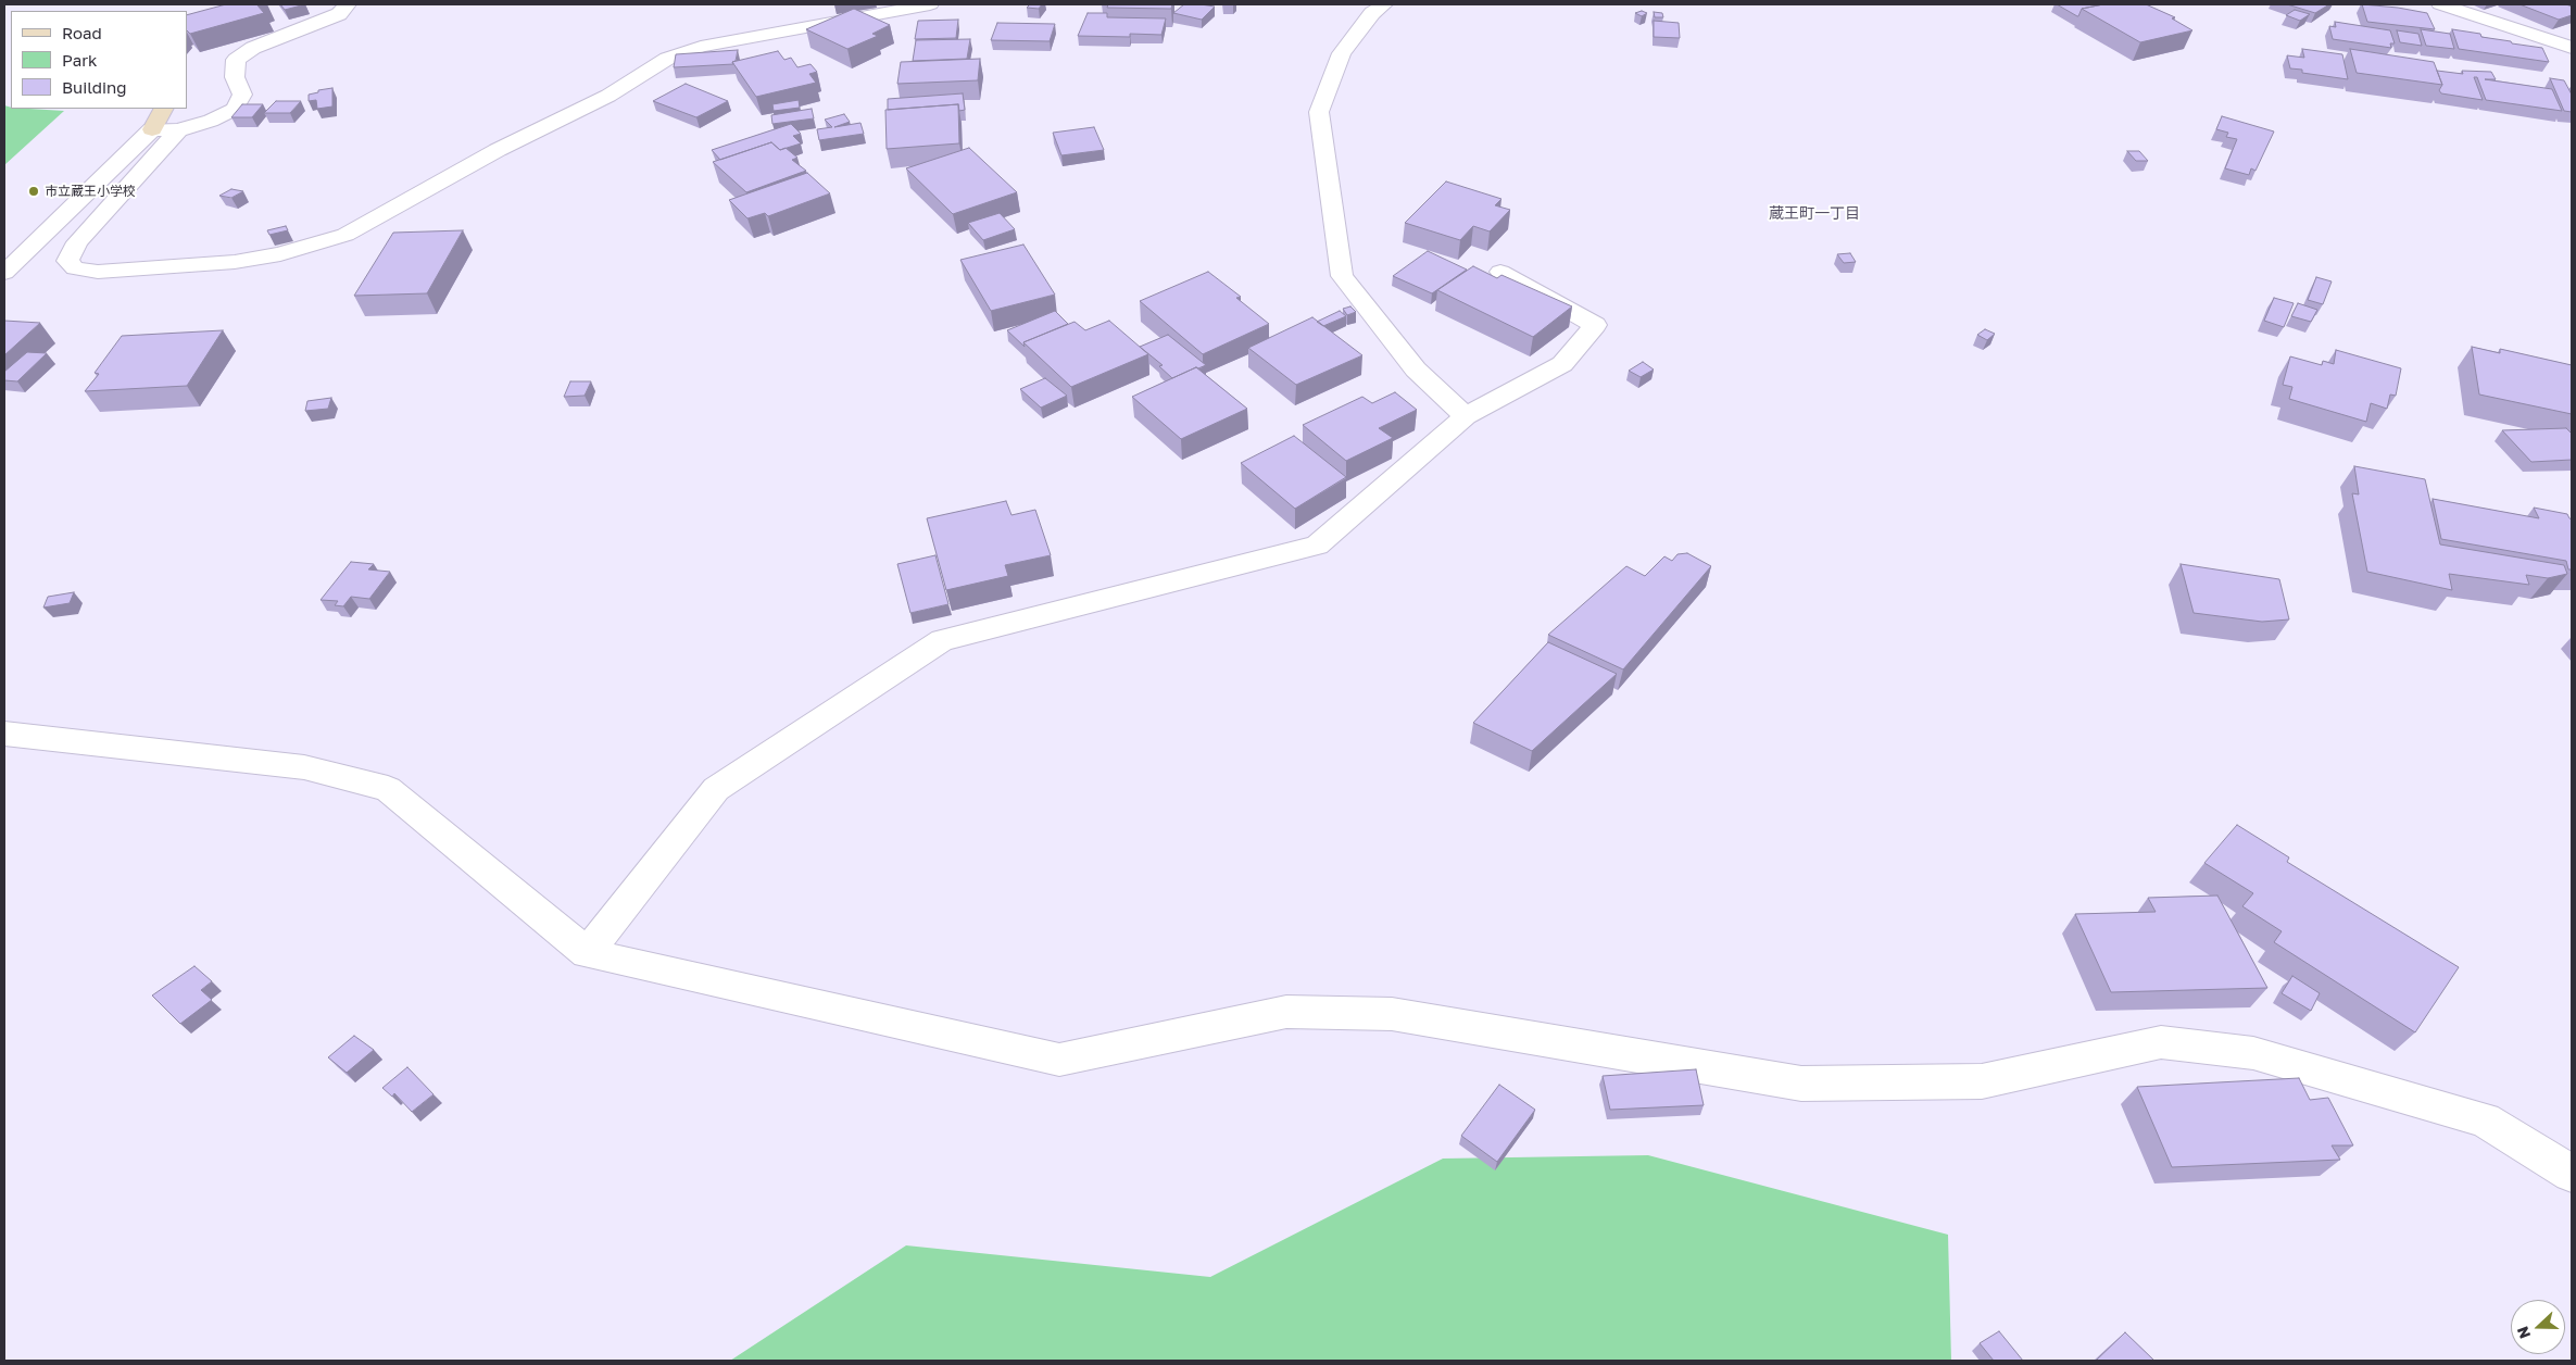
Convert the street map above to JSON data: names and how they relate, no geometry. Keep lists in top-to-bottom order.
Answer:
{
  "districts": ["蔵王町一丁目"],
  "places": ["市立蔵王小学校"],
  "legend": ["Road", "Park", "Building"],
  "north": "left"
}
